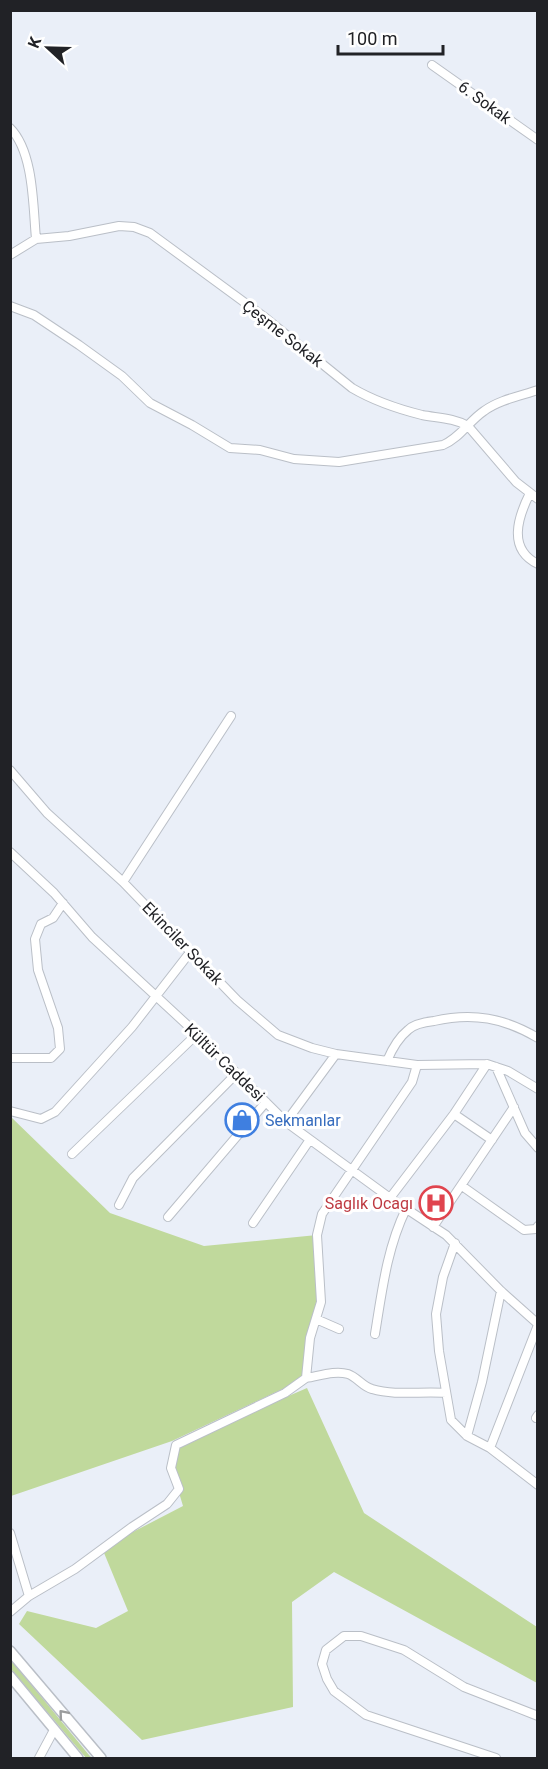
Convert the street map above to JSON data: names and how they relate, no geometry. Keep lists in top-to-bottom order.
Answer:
{
  "streets": {
    "street": [
      "6. Sokak",
      "Çeşme Sokak",
      "Ekinciler Sokak",
      "Kültür Caddesi"
    ]
  },
  "places": {
    "shop": ["Sekmanlar"],
    "hospital": ["Saglık Ocagı"]
  },
  "scale_bar": "100 m",
  "north": "left"
}
